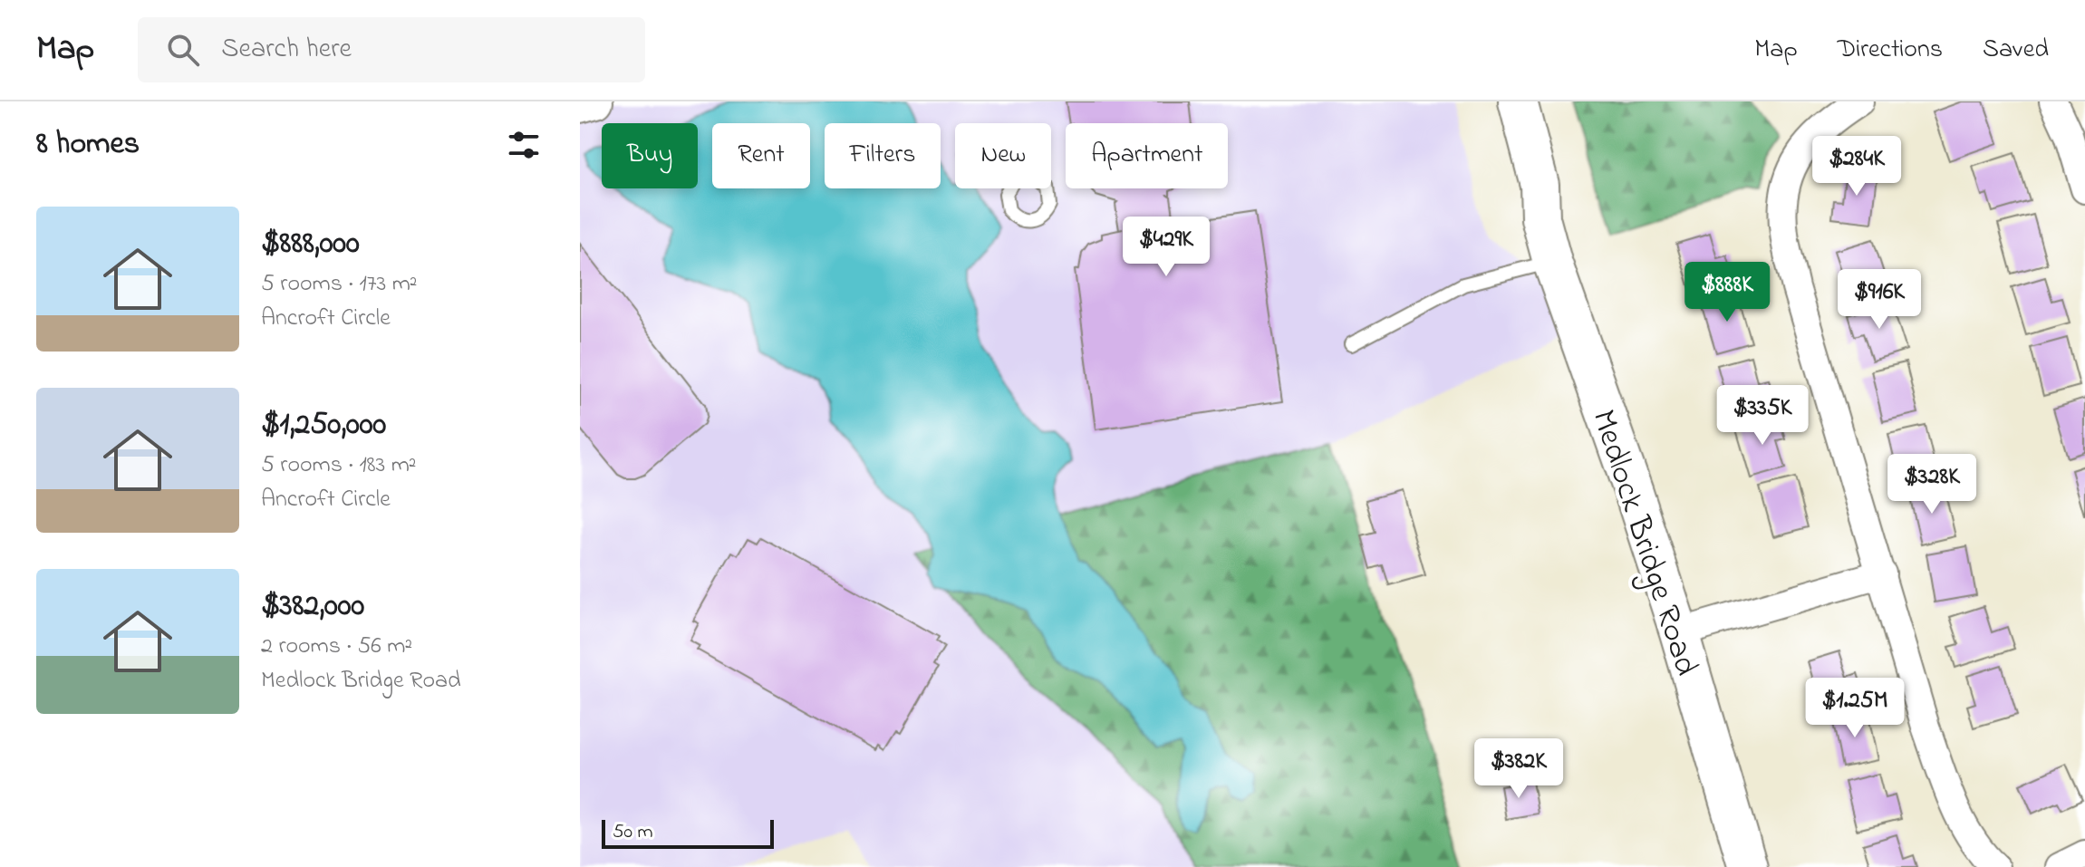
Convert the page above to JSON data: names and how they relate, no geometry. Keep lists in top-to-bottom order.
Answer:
{
  "streets": {
    "main road": ["Medlock Bridge Road"]
  },
  "scale_bar": "50 m",
  "page": {
    "header": "Map",
    "search": "Search here",
    "nav": ["Map", "Directions", "Saved"],
    "heading": "8 homes",
    "chip": [
      "Buy",
      "Rent",
      "Filters",
      "New",
      "Apartment"
    ],
    "price": [
      "$284K",
      "$429K",
      "$888K",
      "$916K",
      "$335K",
      "$328K",
      "$1.25M",
      "$382K"
    ],
    "list": [
      {
        "name": "$888,000",
        "note": "5 rooms · 173 m² · Ancroft Circle"
      },
      {
        "name": "$1,250,000",
        "note": "5 rooms · 183 m² · Ancroft Circle"
      },
      {
        "name": "$382,000",
        "note": "2 rooms · 56 m² · Medlock Bridge Road"
      }
    ],
    "scale": "50 m"
  }
}
